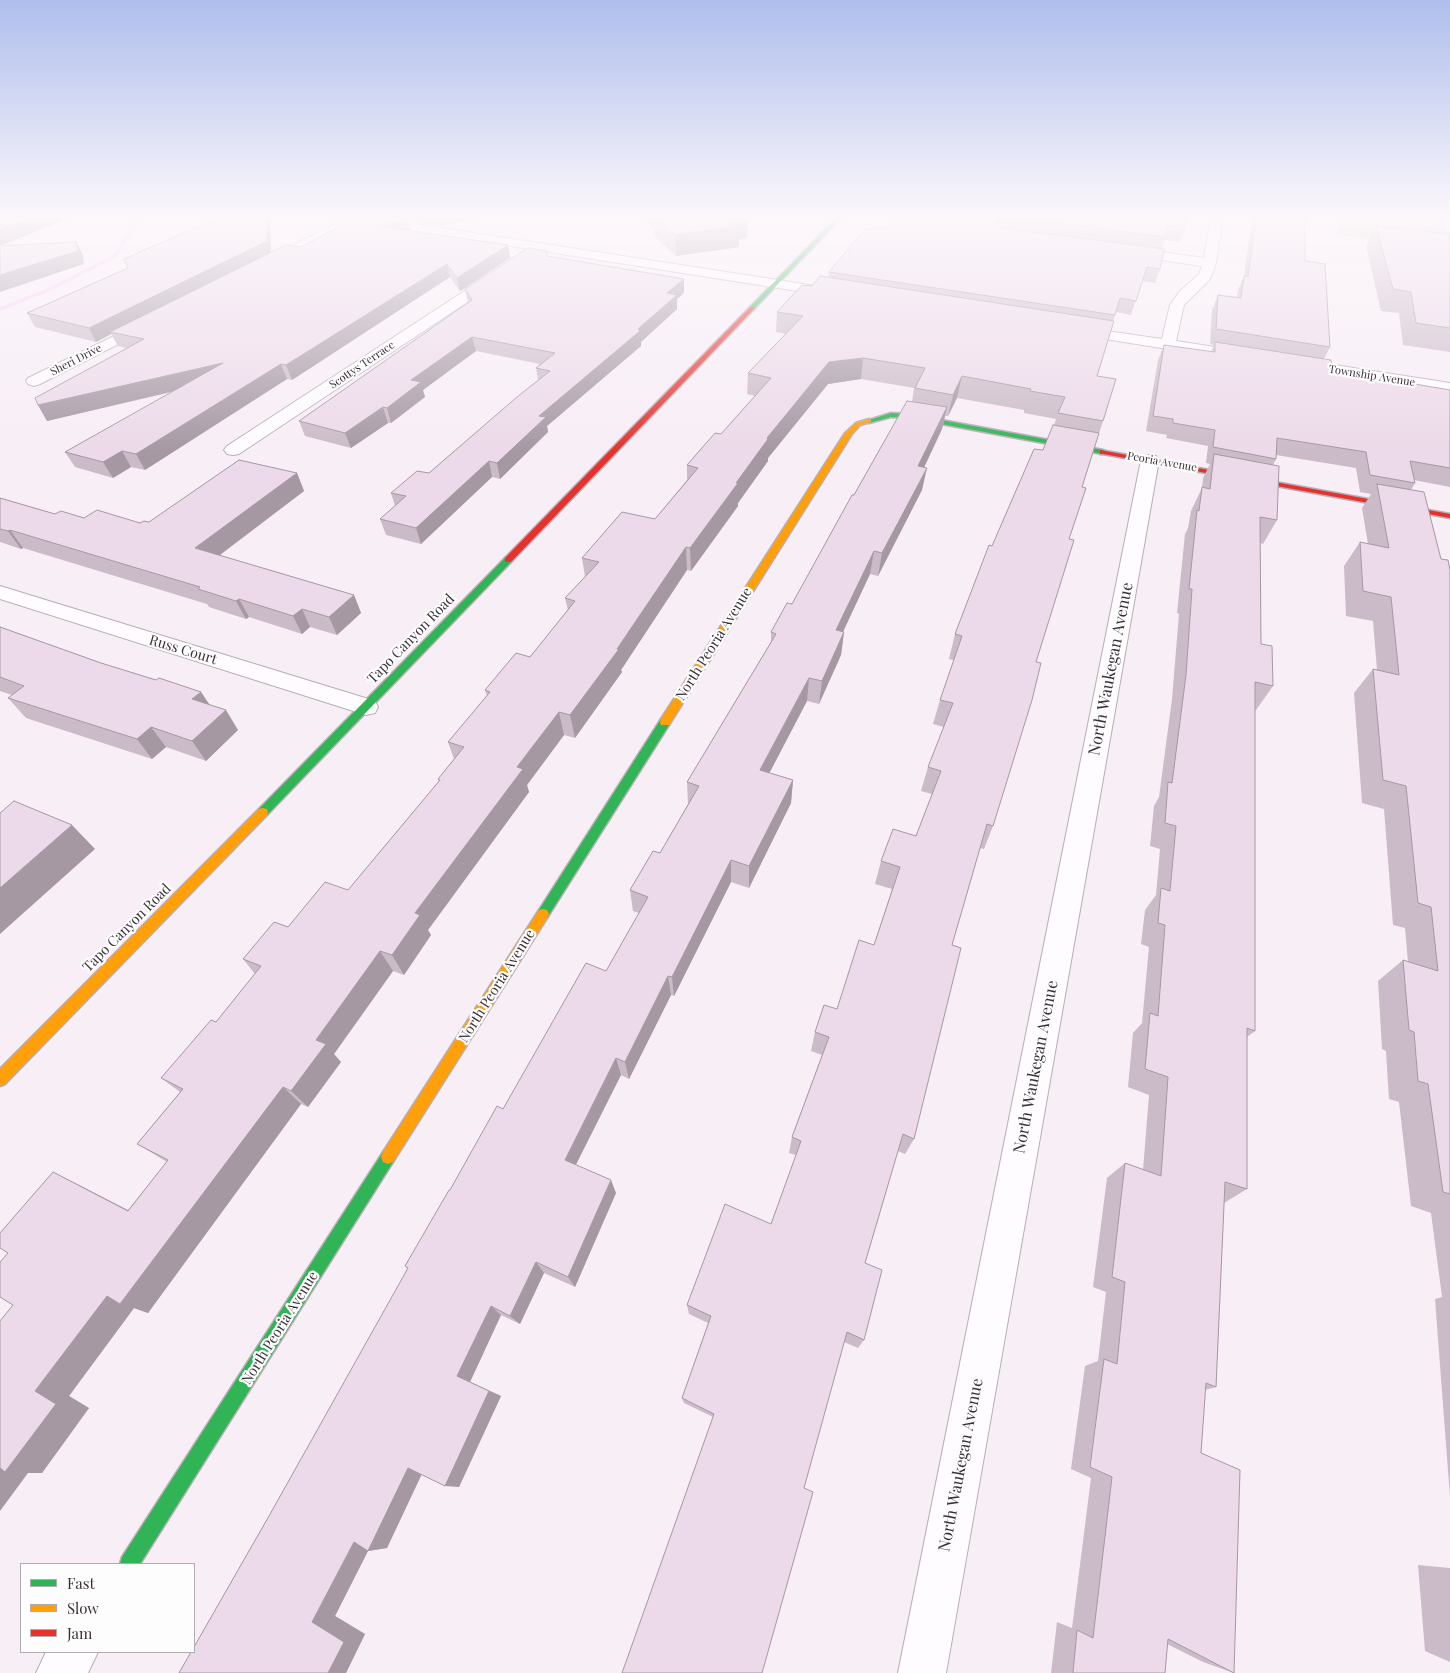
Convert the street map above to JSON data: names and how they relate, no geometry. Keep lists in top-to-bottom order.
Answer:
{
  "streets": {
    "street": [
      "Sheri Drive",
      "Scottys Terrace",
      "Township Avenue",
      "Peoria Avenue",
      "Tapo Canyon Road",
      "North Peoria Avenue",
      "Russ Court",
      "North Waukegan Avenue"
    ]
  },
  "crossings": [
    ["Peoria Avenue", "North Peoria Avenue"],
    ["Peoria Avenue", "North Waukegan Avenue"],
    ["Tapo Canyon Road", "Russ Court"]
  ],
  "legend": ["Fast", "Slow", "Jam"]
}
